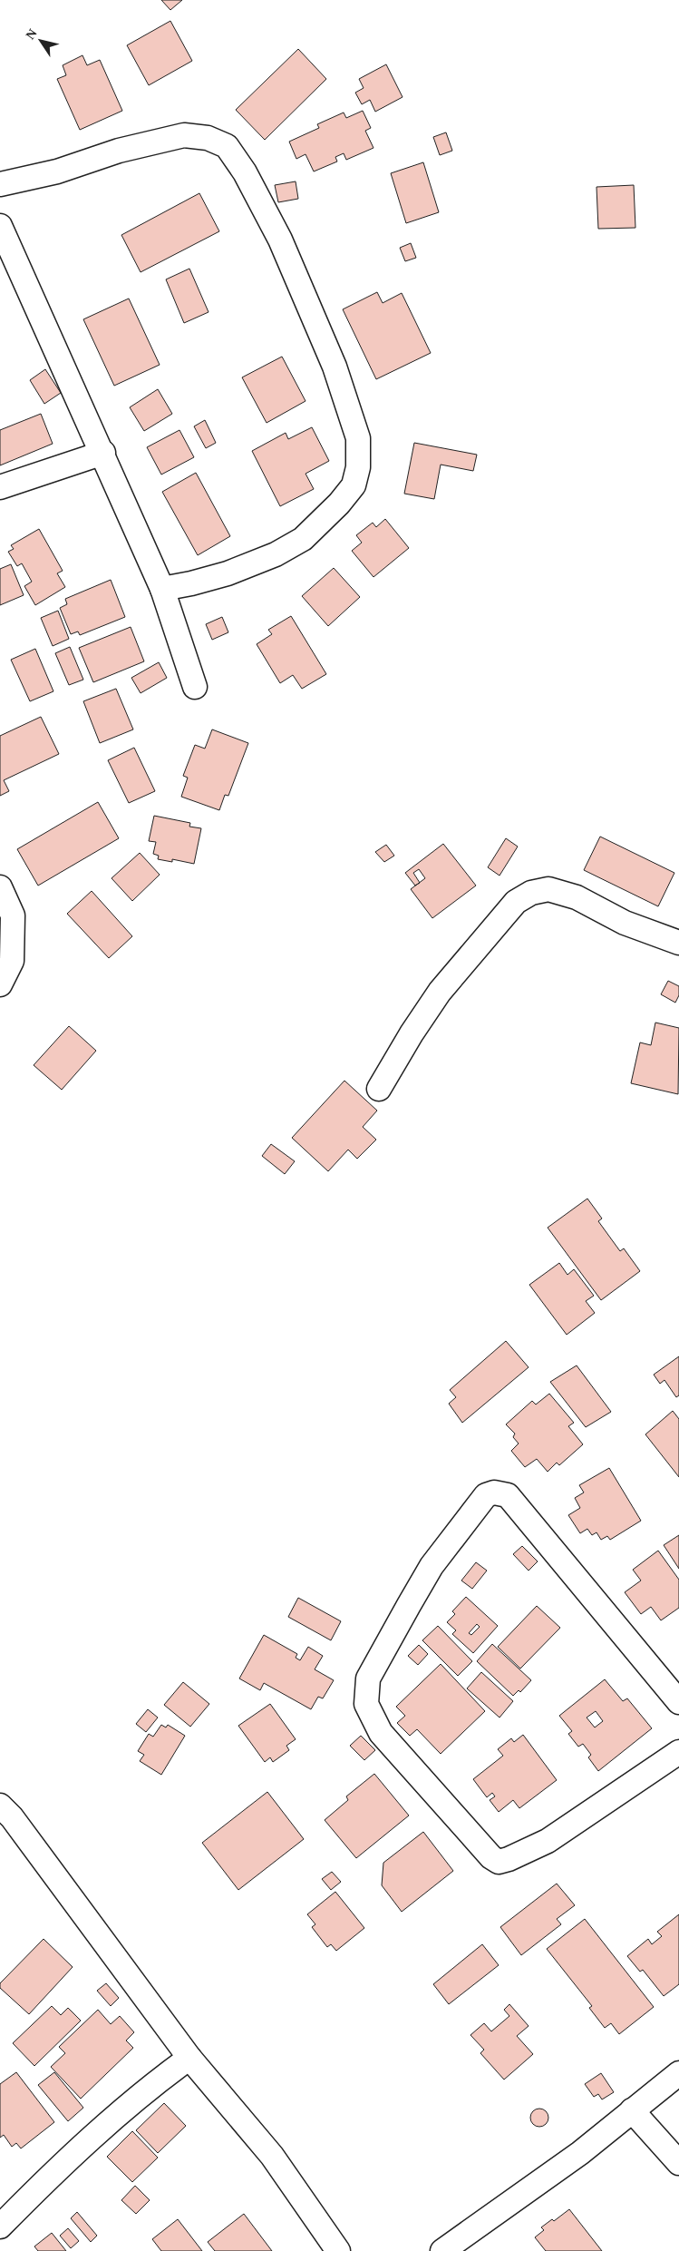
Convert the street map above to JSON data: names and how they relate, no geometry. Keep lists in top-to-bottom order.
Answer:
{
  "north": "top left"
}
